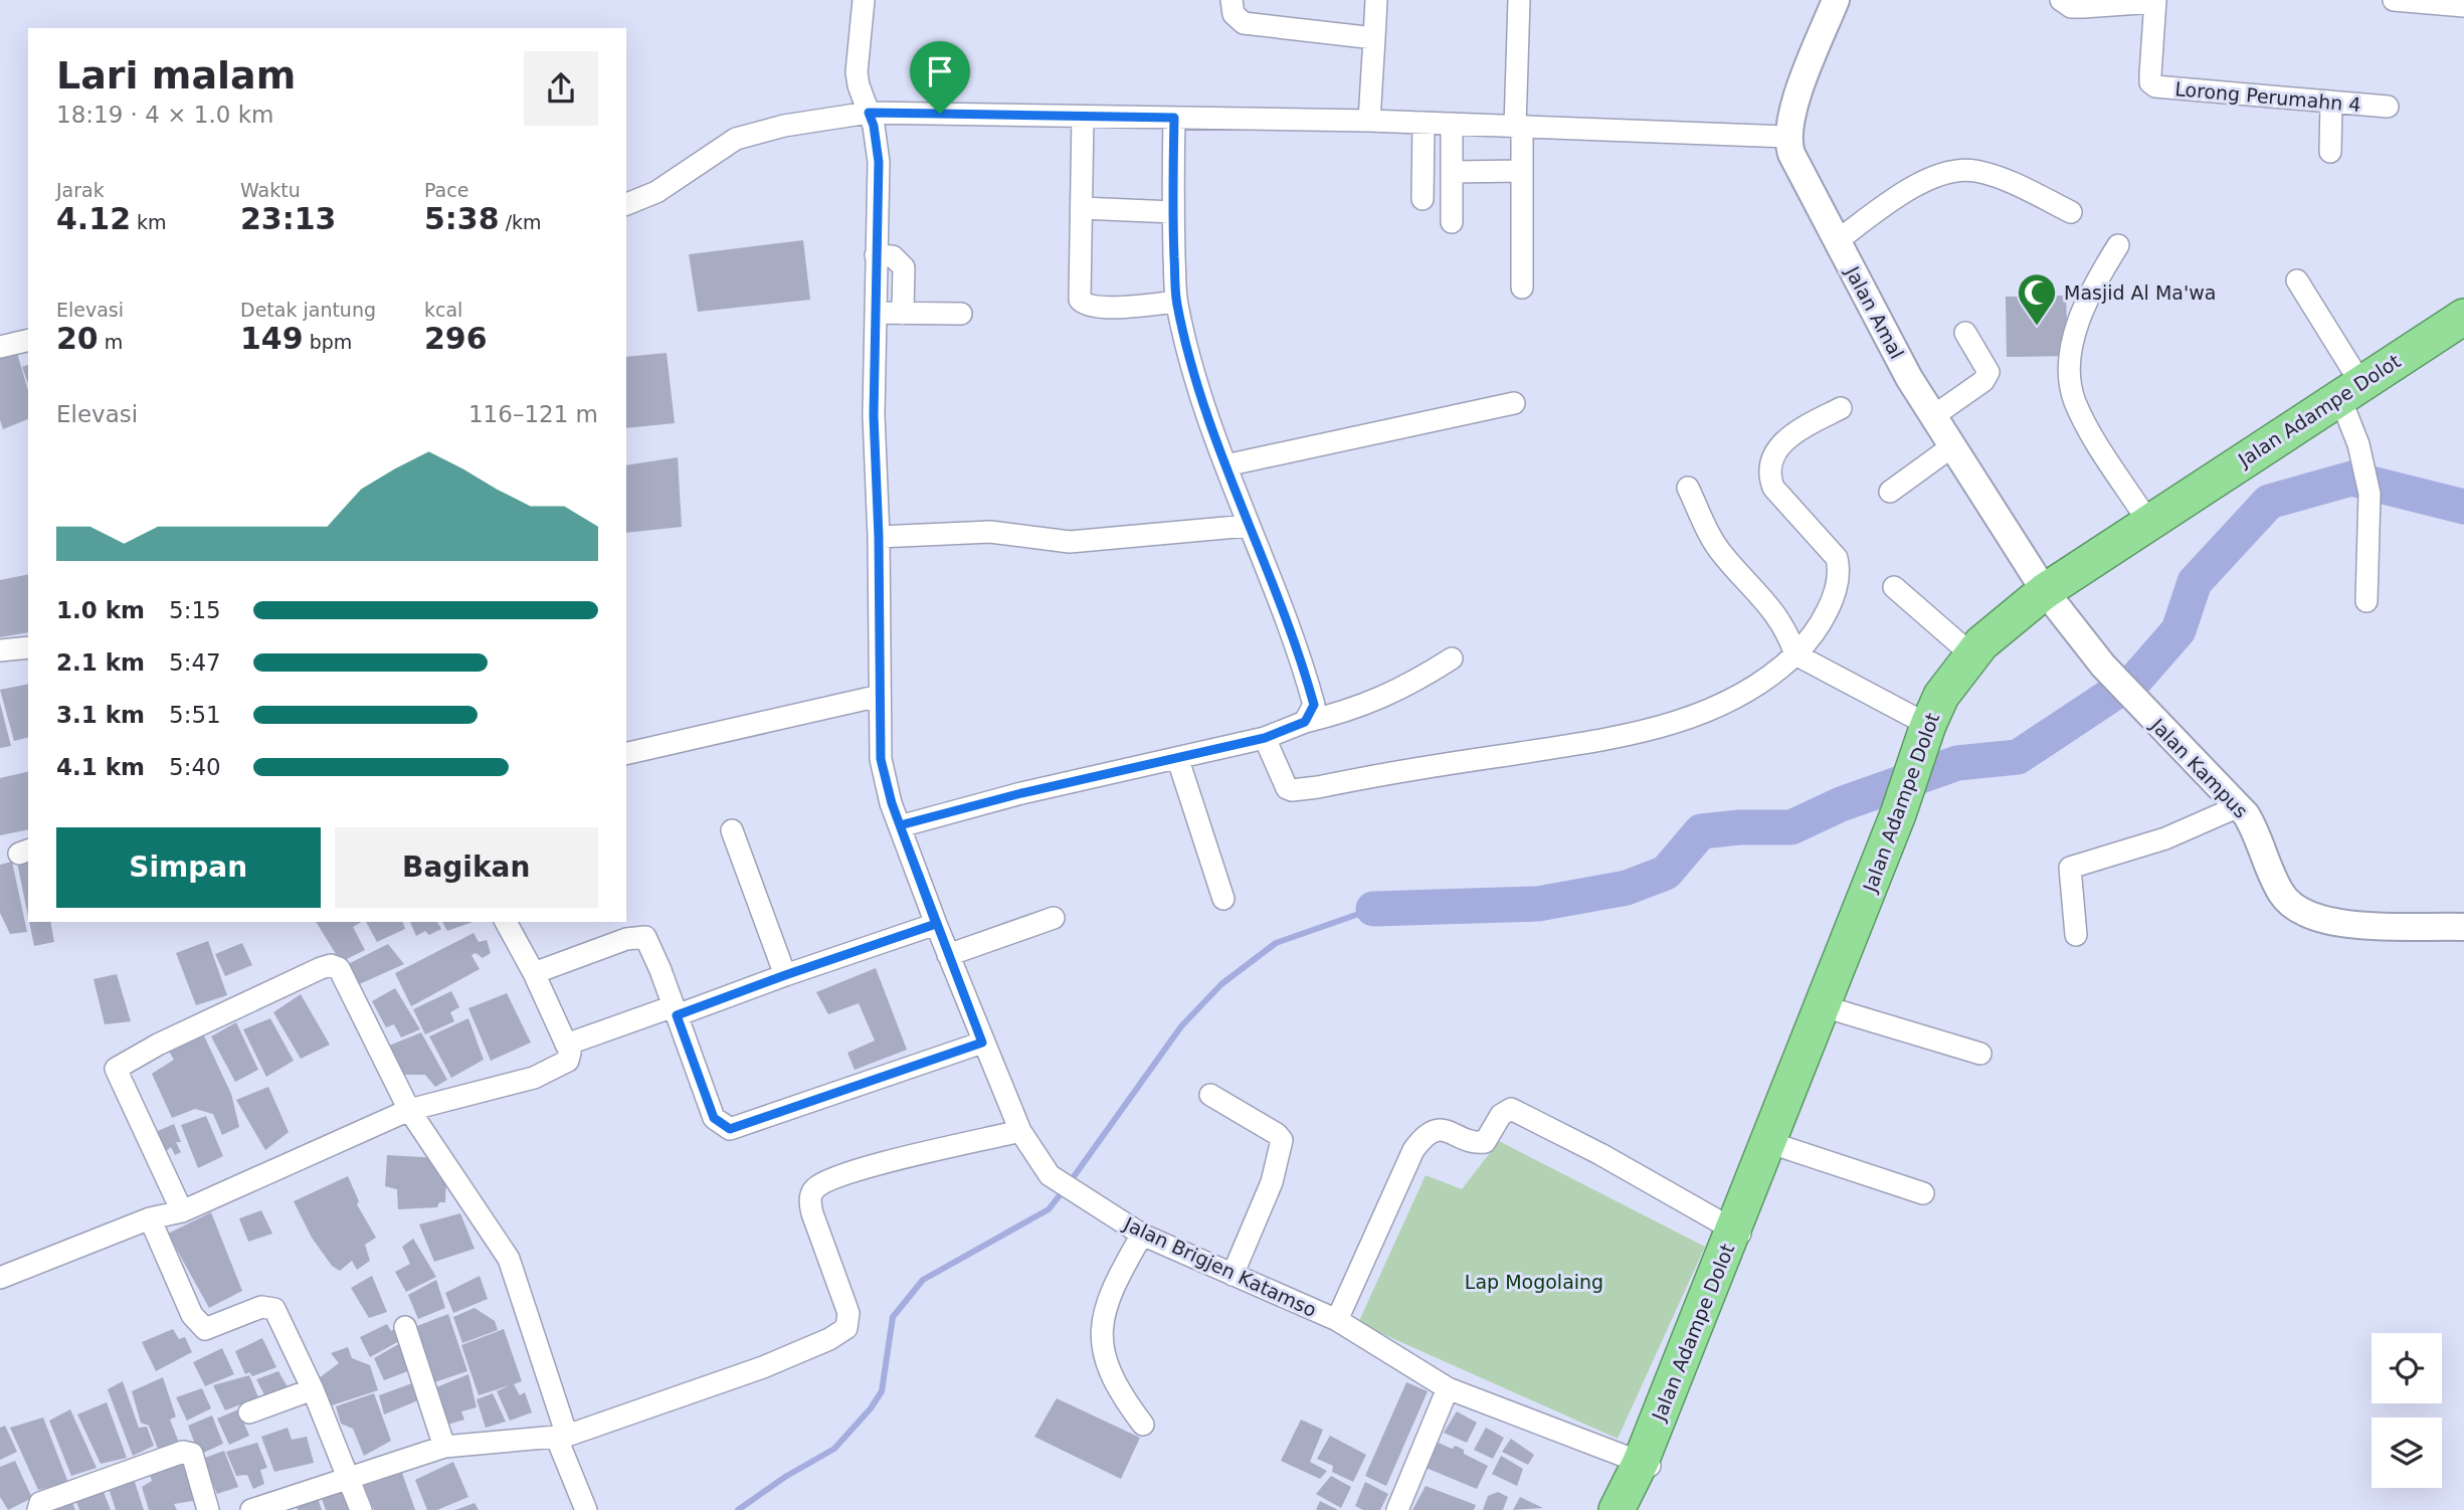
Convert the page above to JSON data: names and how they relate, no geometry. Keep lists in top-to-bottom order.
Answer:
{
  "streets": {
    "highway": ["Jalan Adampe Dolot"],
    "street": [
      "Lorong Perumahn 4",
      "Jalan Amal",
      "Jalan Kampus",
      "Jalan Brigjen Katamso"
    ]
  },
  "crossings": [
    ["Jalan Amal", "Jalan Adampe Dolot"],
    ["Jalan Amal", "Jalan Kampus"],
    ["Jalan Adampe Dolot", "Jalan Kampus"],
    ["Jalan Adampe Dolot", "Jalan Brigjen Katamso"]
  ],
  "parks": ["Lap Mogolaing"],
  "places": {
    "mosque": ["Masjid Al Ma'wa"]
  },
  "page": {
    "heading": ["Lari malam", "18:19 · 4 × 1.0 km"],
    "stats": [
      ["Jarak", "4.12 km"],
      ["Waktu", "23:13"],
      ["Pace", "5:38 /km"],
      ["Elevasi", "20 m"],
      ["Detak jantung", "149 bpm"],
      ["kcal", "296"]
    ],
    "chart": ["Elevasi", "116–121 m"],
    "list": [
      {
        "name": "1.0 km",
        "note": "5:15"
      },
      {
        "name": "2.1 km",
        "note": "5:47"
      },
      {
        "name": "3.1 km",
        "note": "5:51"
      },
      {
        "name": "4.1 km",
        "note": "5:40"
      }
    ],
    "buttons": ["Simpan", "Bagikan"]
  }
}
